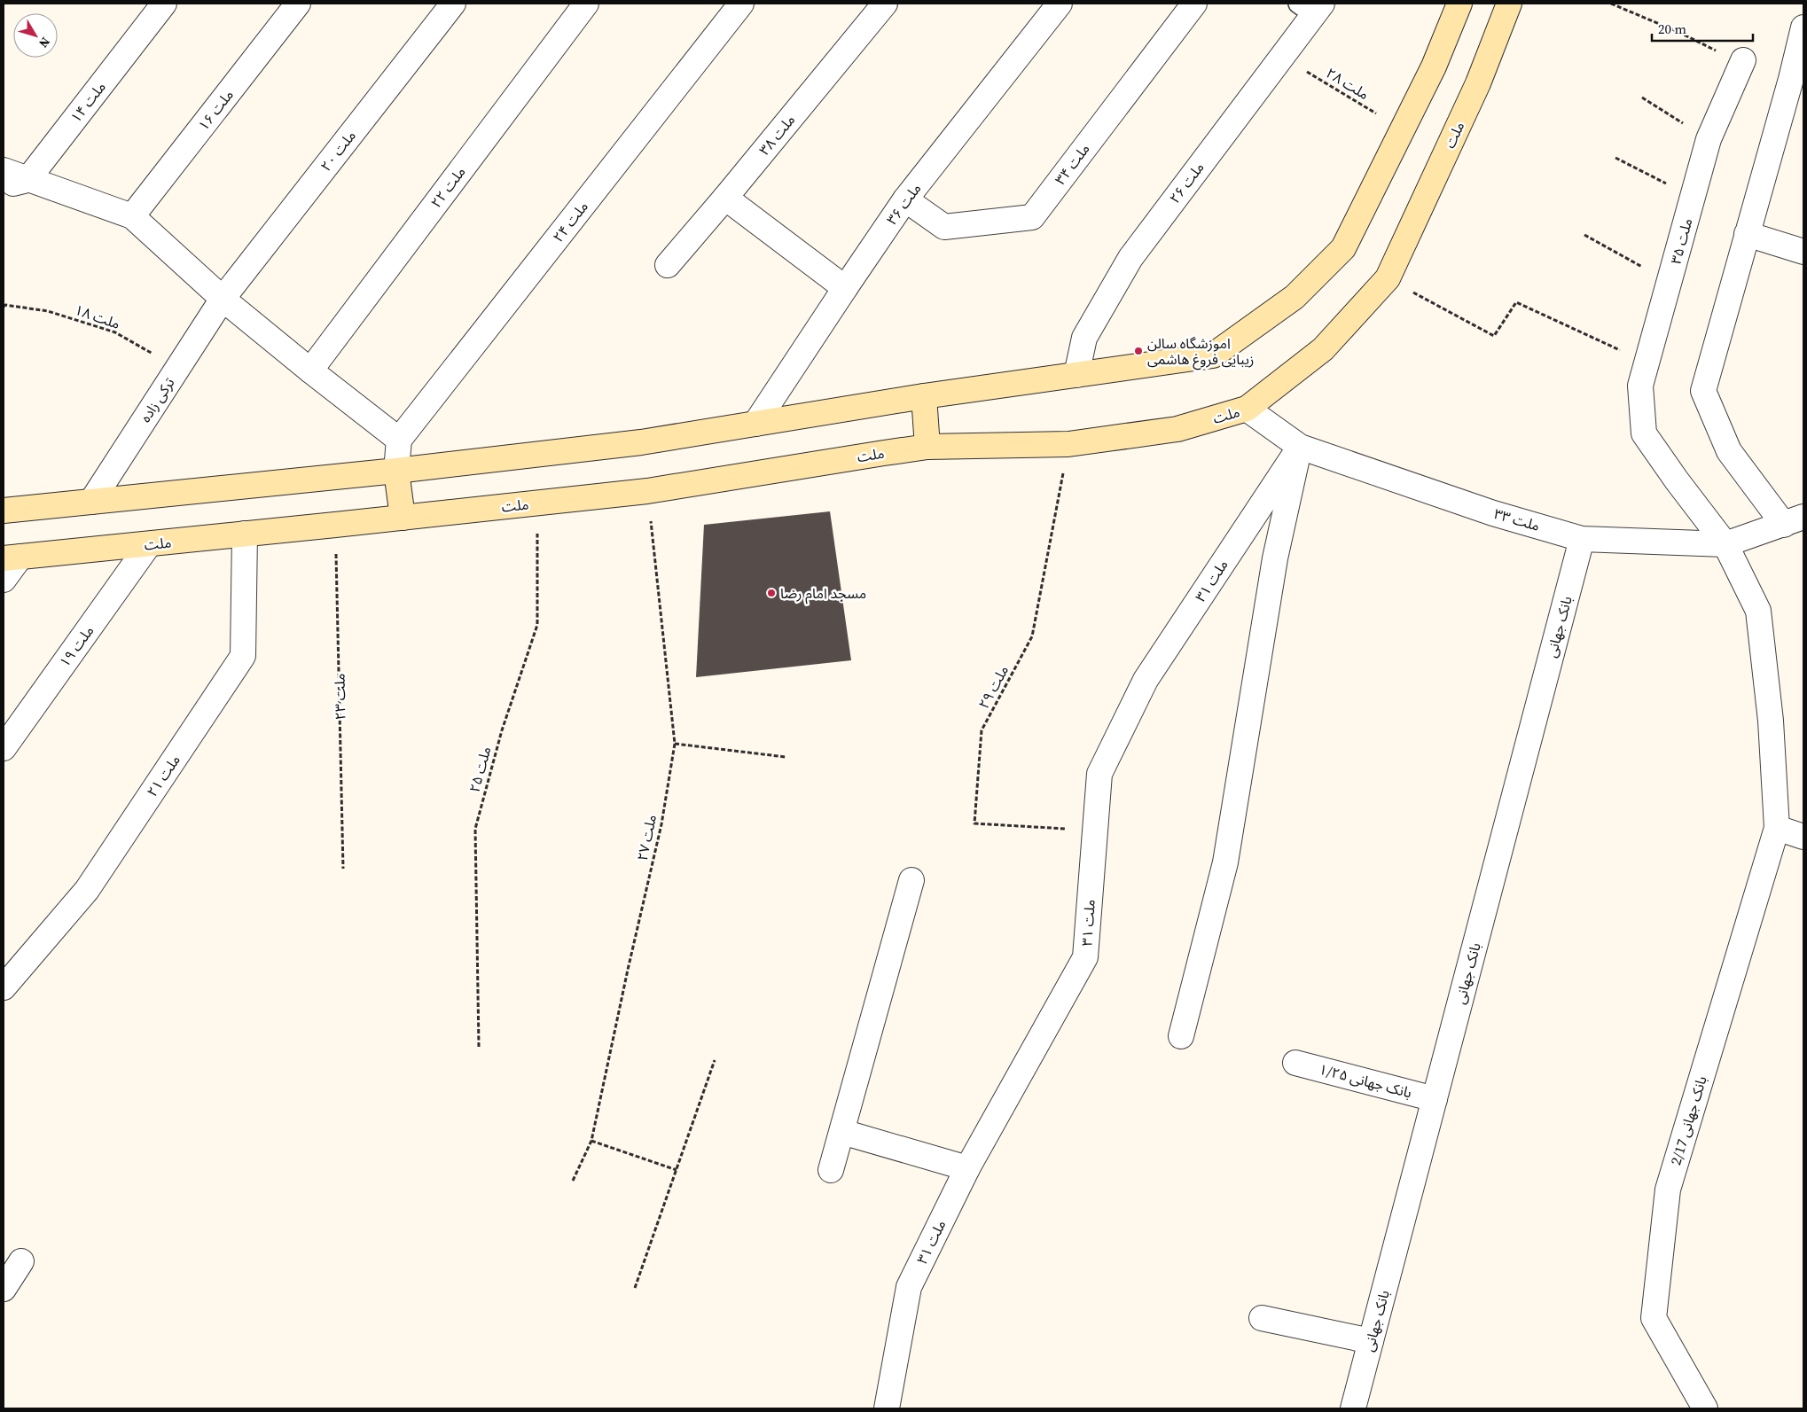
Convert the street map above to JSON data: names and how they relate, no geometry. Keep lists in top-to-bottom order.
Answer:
{
  "streets": {
    "main road": ["ملت"],
    "street": [
      "ملت ۱۴",
      "ملت ۱۶",
      "ملت ۳۸",
      "ملت ۲۰",
      "ملت ۳۴",
      "ملت ۲۶",
      "ملت ۲۲",
      "ملت ۳۶",
      "ملت ۲۴",
      "ملت ۳۵",
      "ترکی زاده",
      "ملت ۳۳",
      "ملت ۳۱",
      "بانک جهانی",
      "ملت ۱۹",
      "ملت ۲۱",
      "بانک جهانی ۱/۲۵",
      "بانک جهانی 2/17"
    ],
    "path": [
      "ملت ۲۸",
      "ملت ۱۸",
      "ملت ۲۹",
      "ملت ۲۳",
      "ملت ۲۵",
      "ملت ۲۷"
    ]
  },
  "crossings": [
    ["ملت ۲۸", "ملت ۲۶"],
    ["ملت", "ملت ۳۳"],
    ["ملت", "ملت ۱۹"],
    ["ملت", "ملت ۲۹"],
    ["ملت", "ملت ۲۳"],
    ["ملت", "ملت ۲۵"],
    ["ملت", "ملت ۲۱"],
    ["ملت", "ملت ۲۷"],
    ["ملت ۲۰", "ترکی زاده"],
    ["ملت ۳۴", "ملت ۳۶"],
    ["ملت ۳۵", "ملت ۳۳"],
    ["ملت ۳۵", "بانک جهانی 2/17"],
    ["ملت ۱۸", "ترکی زاده"],
    ["ملت ۳۳", "ملت ۳۱"],
    ["ملت ۳۳", "بانک جهانی"],
    ["ملت ۳۱", "ملت ۲۹"],
    ["بانک جهانی", "بانک جهانی ۱/۲۵"]
  ],
  "places": ["اموزشگاه سالن زیبایی فروغ هاشمی", "مسجد امام رضا"],
  "scale_bar": "20 m",
  "north": "bottom right"
}
